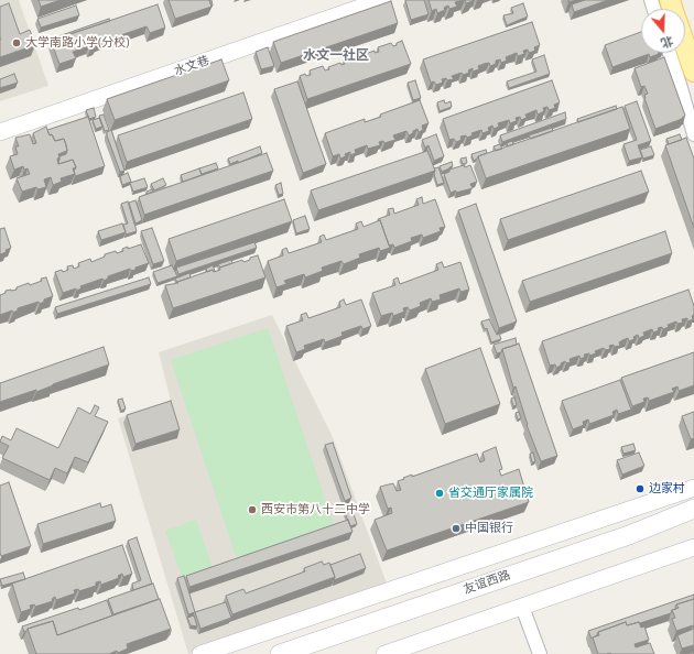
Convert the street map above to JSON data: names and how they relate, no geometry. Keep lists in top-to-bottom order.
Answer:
{
  "streets": {
    "main road": ["友谊西路"],
    "street": ["水文巷"]
  },
  "districts": ["水文一社区"],
  "places": [
    "大学南路小学(分校)",
    "边家村",
    "省交通厅家属院",
    "西安市第八十二中学",
    "中国银行"
  ],
  "north": "bottom"
}
